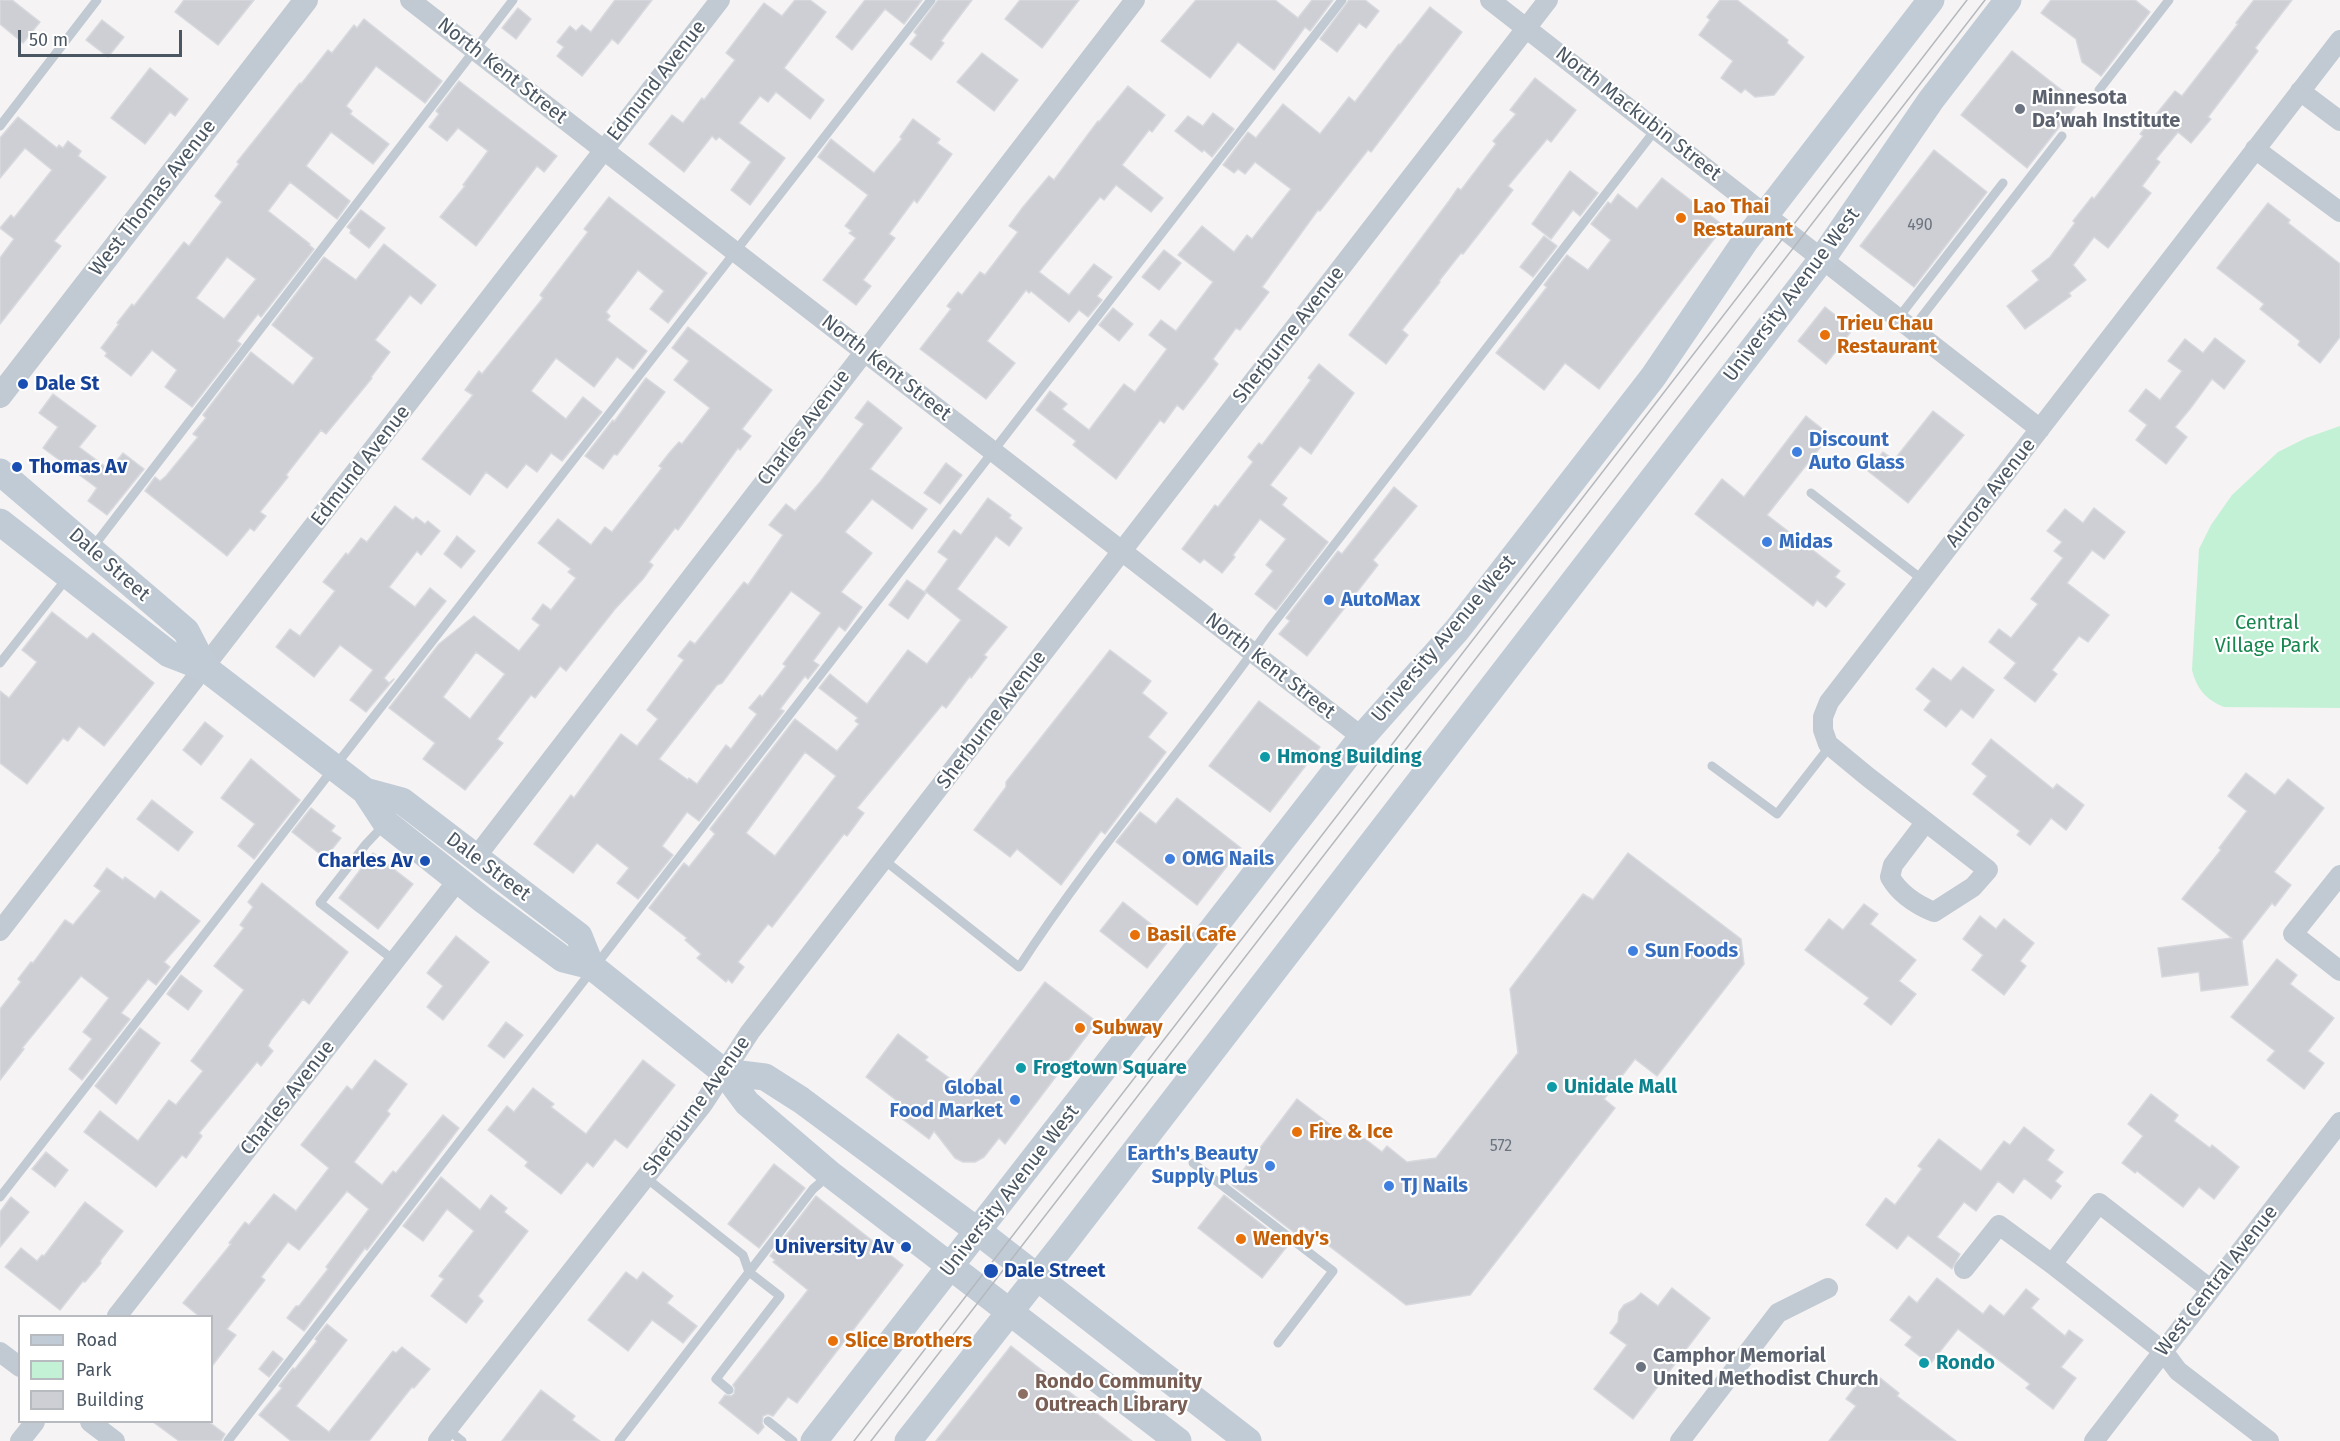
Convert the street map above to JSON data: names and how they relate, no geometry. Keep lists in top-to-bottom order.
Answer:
{
  "streets": {
    "main road": ["University Avenue West", "Dale Street"],
    "street": [
      "North Kent Street",
      "Edmund Avenue",
      "North Mackubin Street",
      "West Thomas Avenue",
      "Sherburne Avenue",
      "Charles Avenue",
      "Aurora Avenue",
      "West Central Avenue"
    ]
  },
  "crossings": [
    ["North Kent Street", "Edmund Avenue"],
    ["North Kent Street", "University Avenue West"],
    ["North Kent Street", "Sherburne Avenue"],
    ["North Kent Street", "Charles Avenue"],
    ["Edmund Avenue", "Dale Street"],
    ["North Mackubin Street", "University Avenue West"],
    ["North Mackubin Street", "Sherburne Avenue"],
    ["North Mackubin Street", "Aurora Avenue"],
    ["University Avenue West", "Dale Street"],
    ["Sherburne Avenue", "Dale Street"],
    ["Charles Avenue", "Dale Street"]
  ],
  "parks": ["Central Village Park"],
  "places": [
    "Minnesota Da’wah Institute",
    "Lao Thai Restaurant",
    "Trieu Chau Restaurant",
    "Dale St",
    "Discount Auto Glass",
    "Thomas Av",
    "Midas",
    "AutoMax",
    "Hmong Building",
    "OMG Nails",
    "Charles Av",
    "Basil Cafe",
    "Sun Foods",
    "Subway",
    "Frogtown Square",
    "Unidale Mall",
    "Global Food Market",
    "Fire & Ice",
    "Earth's Beauty Supply Plus",
    "TJ Nails",
    "Wendy's",
    "University Av",
    "Dale Street",
    "Slice Brothers",
    "Rondo",
    "Camphor Memorial United Methodist Church",
    "Rondo Community Outreach Library"
  ],
  "house_numbers": ["490", "572"],
  "legend": ["Road", "Park", "Building"],
  "scale_bar": "50 m"
}
